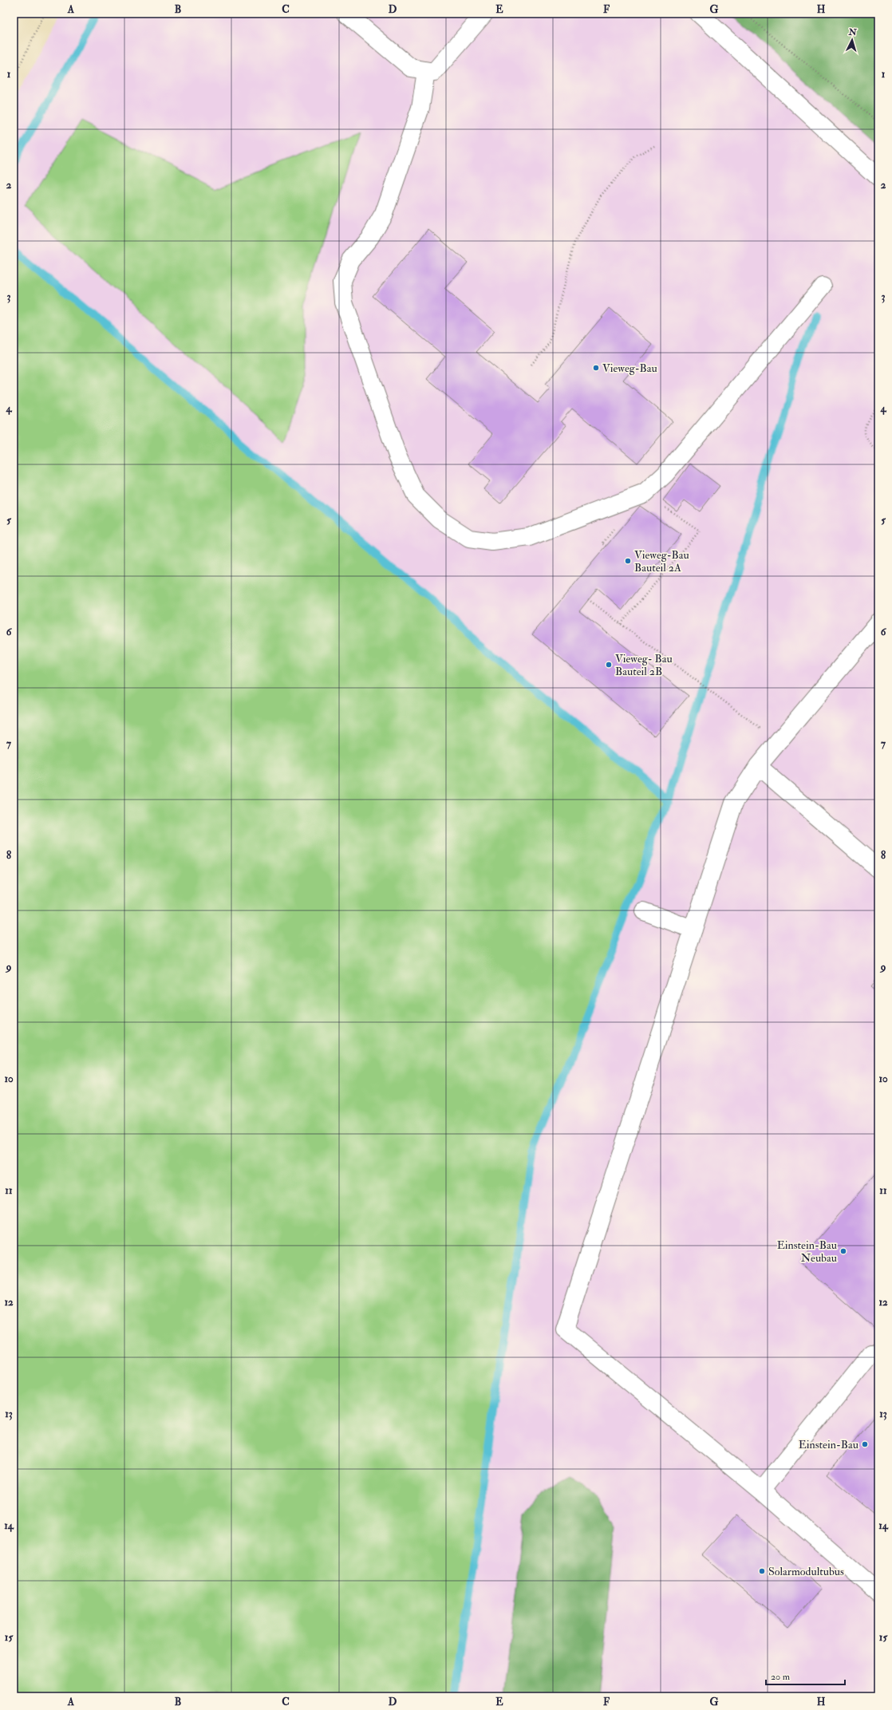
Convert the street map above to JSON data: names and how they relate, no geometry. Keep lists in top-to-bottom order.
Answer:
{
  "places": [
    "Vieweg-Bau",
    "Vieweg-Bau Bauteil 2A",
    "Vieweg- Bau Bauteil 2B",
    "Einstein-Bau Neubau",
    "Einstein-Bau",
    "Solarmodultubus"
  ],
  "scale_bar": "20 m",
  "north": "top",
  "grid": {
    "columns": [
      "A",
      "B",
      "C",
      "D",
      "E",
      "F",
      "G",
      "H"
    ],
    "rows": [
      "1",
      "2",
      "3",
      "4",
      "5",
      "6",
      "7",
      "8",
      "9",
      "10",
      "11",
      "12",
      "13",
      "14",
      "15"
    ]
  }
}
